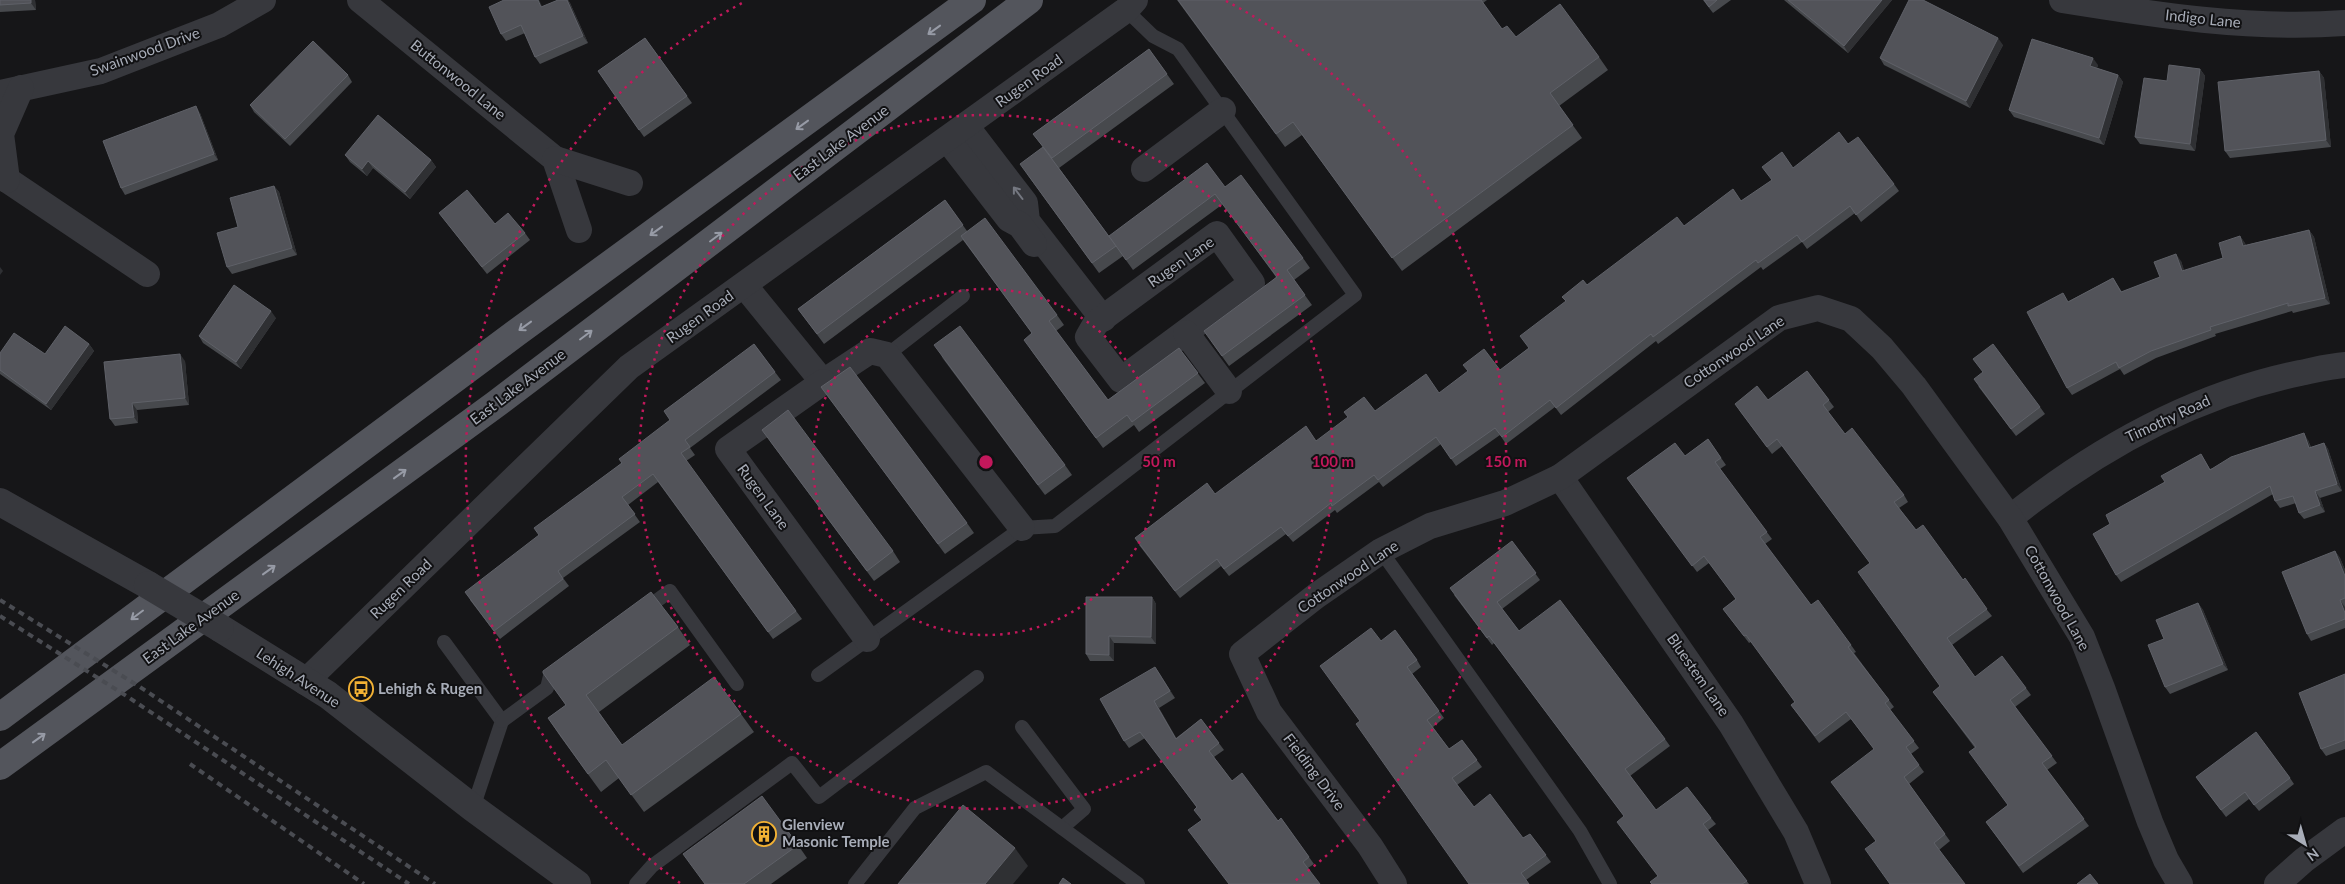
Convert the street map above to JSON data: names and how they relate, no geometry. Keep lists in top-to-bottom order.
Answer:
{
  "streets": {
    "main road": ["East Lake Avenue"],
    "street": [
      "Indigo Lane",
      "Swainwood Drive",
      "Buttonwood Lane",
      "Rugen Road",
      "Rugen Lane",
      "Cottonwood Lane",
      "Timothy Road",
      "Bluestem Lane",
      "Lehigh Avenue",
      "Fielding Drive"
    ]
  },
  "crossings": [
    ["Rugen Road", "Lehigh Avenue"],
    ["Cottonwood Lane", "Timothy Road"],
    ["Cottonwood Lane", "Bluestem Lane"],
    ["Cottonwood Lane", "Fielding Drive"]
  ],
  "places": {
    "bus stop": ["Lehigh & Rugen"],
    "building": ["Glenview Masonic Temple"]
  },
  "north": "bottom right",
  "rings": ["50 m", "100 m", "150 m"]
}
